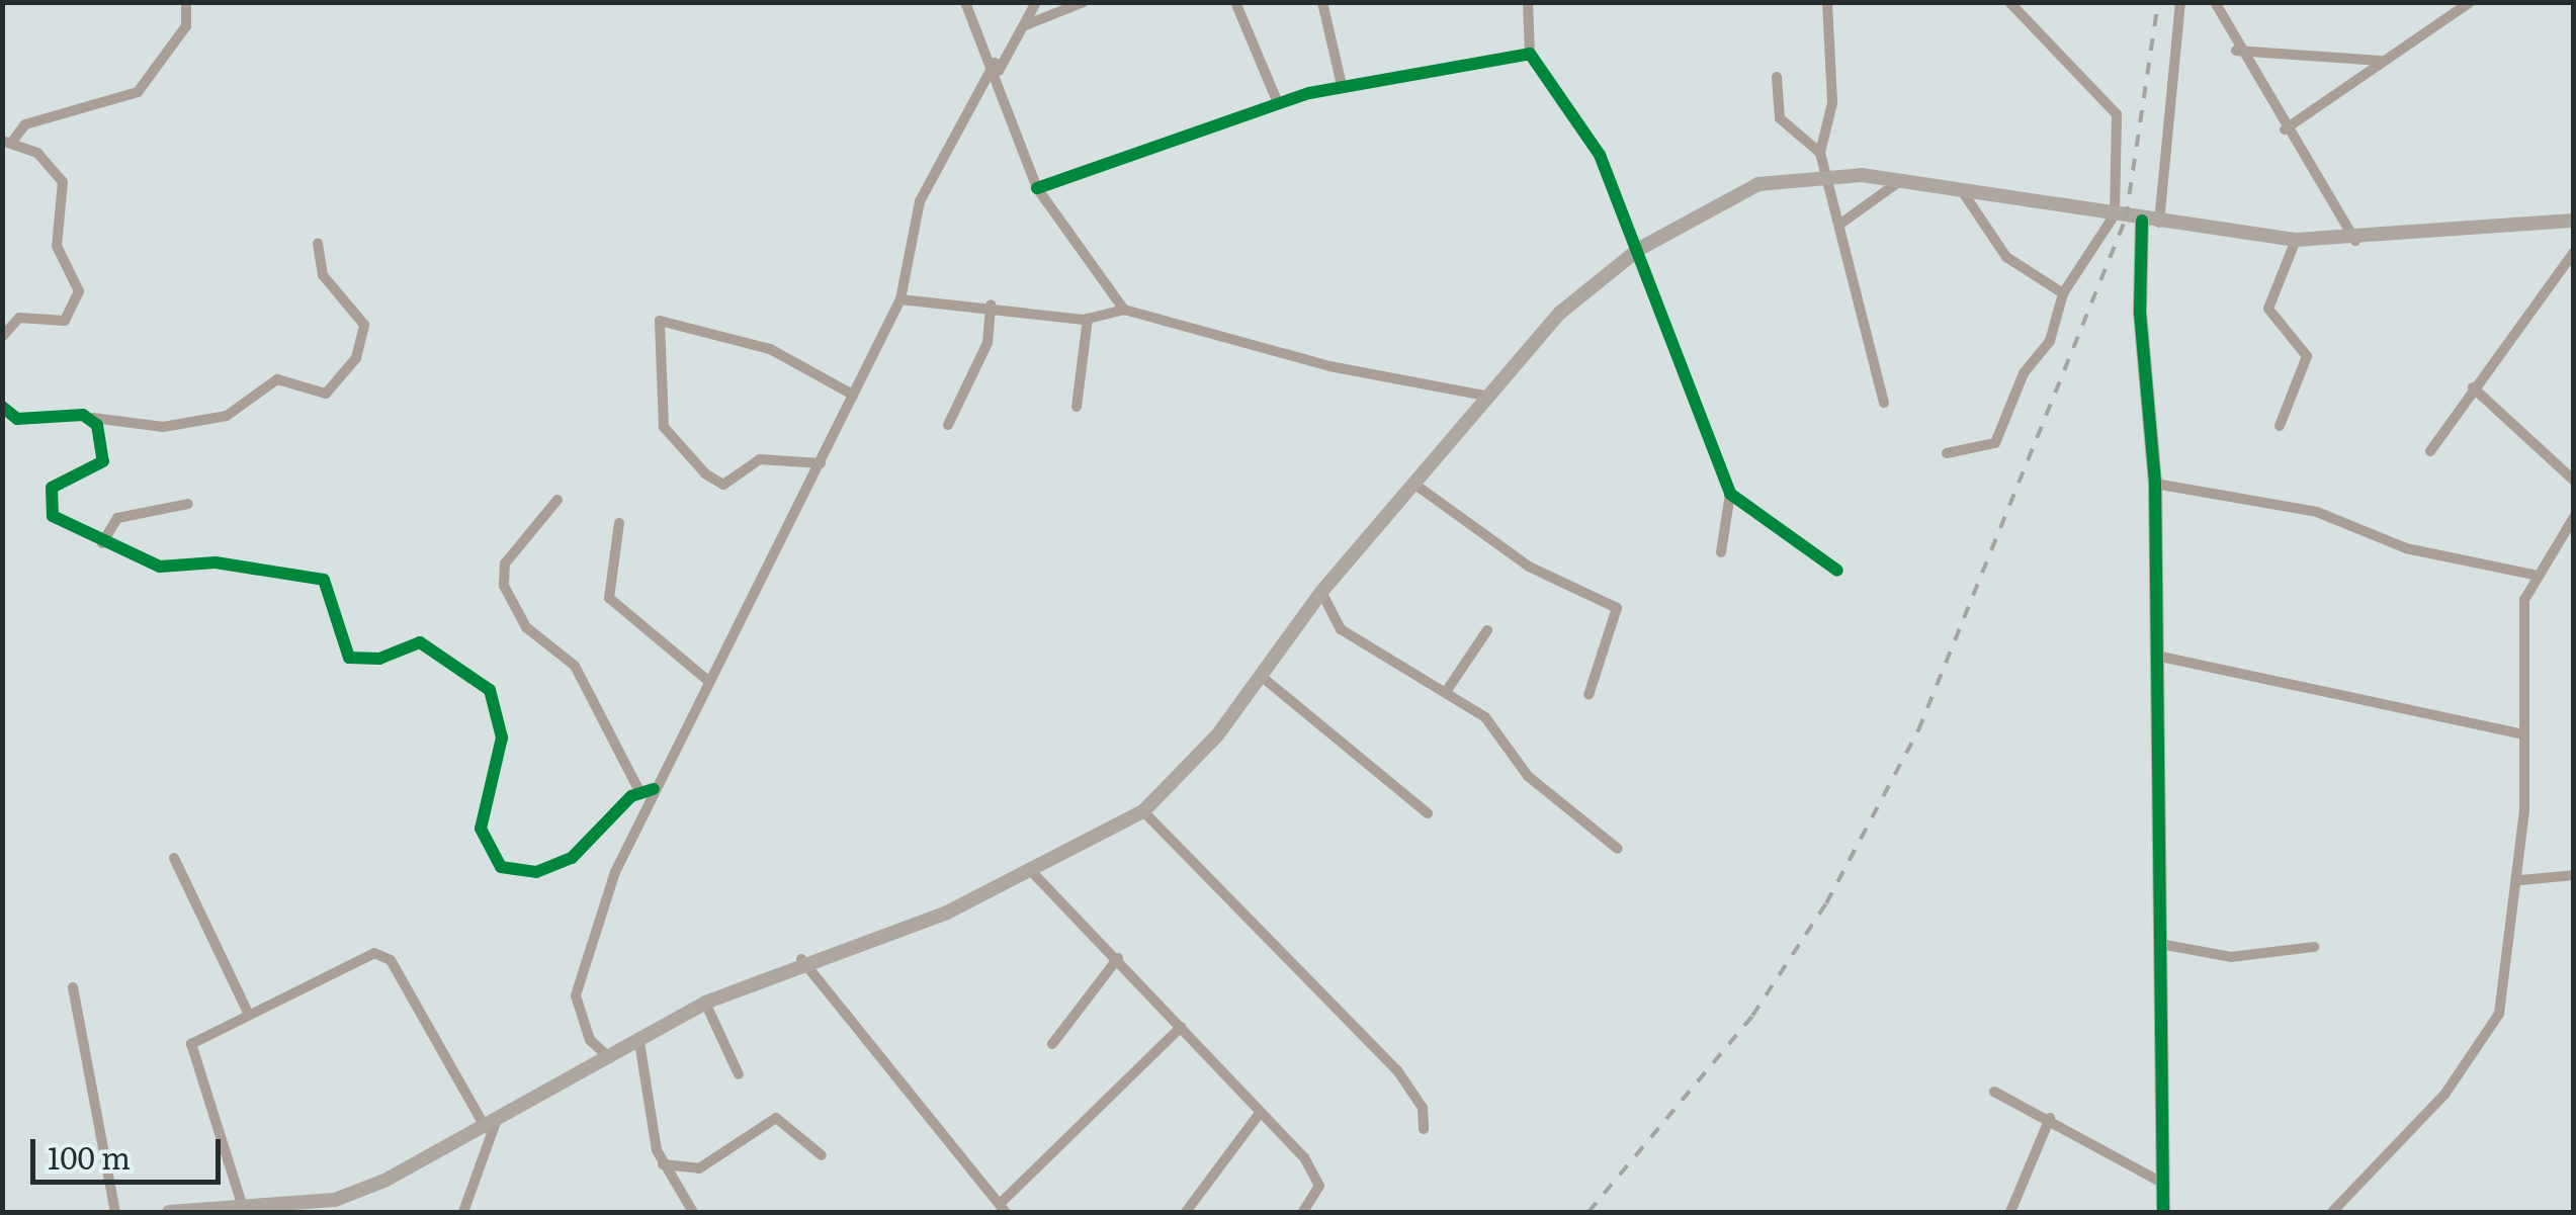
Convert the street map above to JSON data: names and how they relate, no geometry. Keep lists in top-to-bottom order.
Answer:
{
  "scale_bar": "100 m"
}
